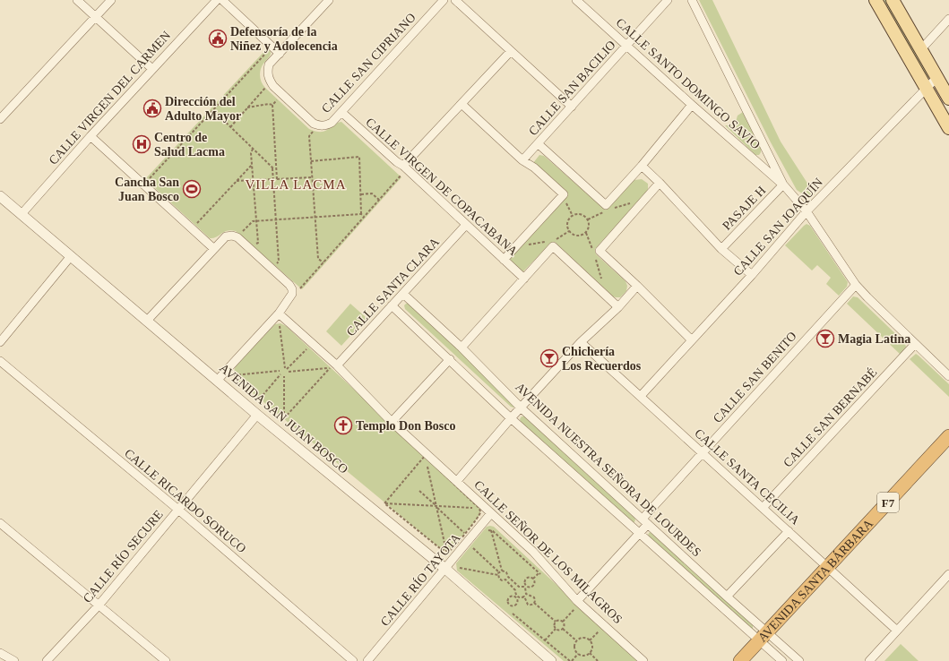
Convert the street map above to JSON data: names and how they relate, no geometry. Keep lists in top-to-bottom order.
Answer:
{
  "streets": {
    "highway": ["F7", "AVENIDA SANTA BÁRBARA"],
    "street": [
      "CALLE SAN CIPRIANO",
      "CALLE SANTO DOMINGO SAVIO",
      "CALLE SAN BACILIO",
      "CALLE VIRGEN DEL CARMEN",
      "CALLE VIRGEN DE COPACABANA",
      "PASAJE H",
      "CALLE SAN JOAQUÍN",
      "CALLE SANTA CLARA",
      "CALLE SAN BENITO",
      "CALLE SAN BERNABÉ",
      "AVENIDA SAN JUAN BOSCO",
      "AVENIDA NUESTRA SEÑORA DE LOURDES",
      "CALLE SANTA CECILIA",
      "CALLE RICARDO SORUCO",
      "CALLE SEÑOR DE LOS MILAGROS",
      "CALLE RÍO SECURE",
      "CALLE RÍO TAYOTA"
    ]
  },
  "crossings": [
    ["CALLE SAN CIPRIANO", "CALLE VIRGEN DE COPACABANA"],
    ["CALLE SANTO DOMINGO SAVIO", "CALLE SAN BACILIO"],
    ["CALLE SANTO DOMINGO SAVIO", "PASAJE H"],
    ["CALLE VIRGEN DEL CARMEN", "AVENIDA SAN JUAN BOSCO"],
    ["CALLE VIRGEN DE COPACABANA", "CALLE SANTA CLARA"],
    ["CALLE SAN JOAQUÍN", "CALLE SANTA CECILIA"],
    ["CALLE SANTA CLARA", "AVENIDA NUESTRA SEÑORA DE LOURDES"],
    ["CALLE SANTA CLARA", "CALLE SEÑOR DE LOS MILAGROS"],
    ["CALLE SAN BENITO", "AVENIDA NUESTRA SEÑORA DE LOURDES"],
    ["CALLE SAN BENITO", "CALLE SANTA CECILIA"],
    ["CALLE SAN BENITO", "CALLE SEÑOR DE LOS MILAGROS"],
    ["CALLE SAN BERNABÉ", "CALLE SANTA CECILIA"],
    ["AVENIDA SAN JUAN BOSCO", "CALLE RÍO SECURE"],
    ["AVENIDA SAN JUAN BOSCO", "CALLE RÍO TAYOTA"],
    ["AVENIDA NUESTRA SEÑORA DE LOURDES", "AVENIDA SANTA BÁRBARA"],
    ["CALLE SANTA CECILIA", "AVENIDA SANTA BÁRBARA"],
    ["CALLE RICARDO SORUCO", "CALLE RÍO SECURE"],
    ["CALLE SEÑOR DE LOS MILAGROS", "CALLE RÍO TAYOTA"]
  ],
  "districts": ["VILLA LACMA"],
  "places": {
    "public building": ["Defensoría de la Niñez y Adolecencia", "Dirección del Adulto Mayor"],
    "hospital": ["Centro de Salud Lacma"],
    "sports": ["Cancha San Juan Bosco"],
    "bar": ["Magia Latina", "Chichería Los Recuerdos"],
    "church": ["Templo Don Bosco"]
  }
}
